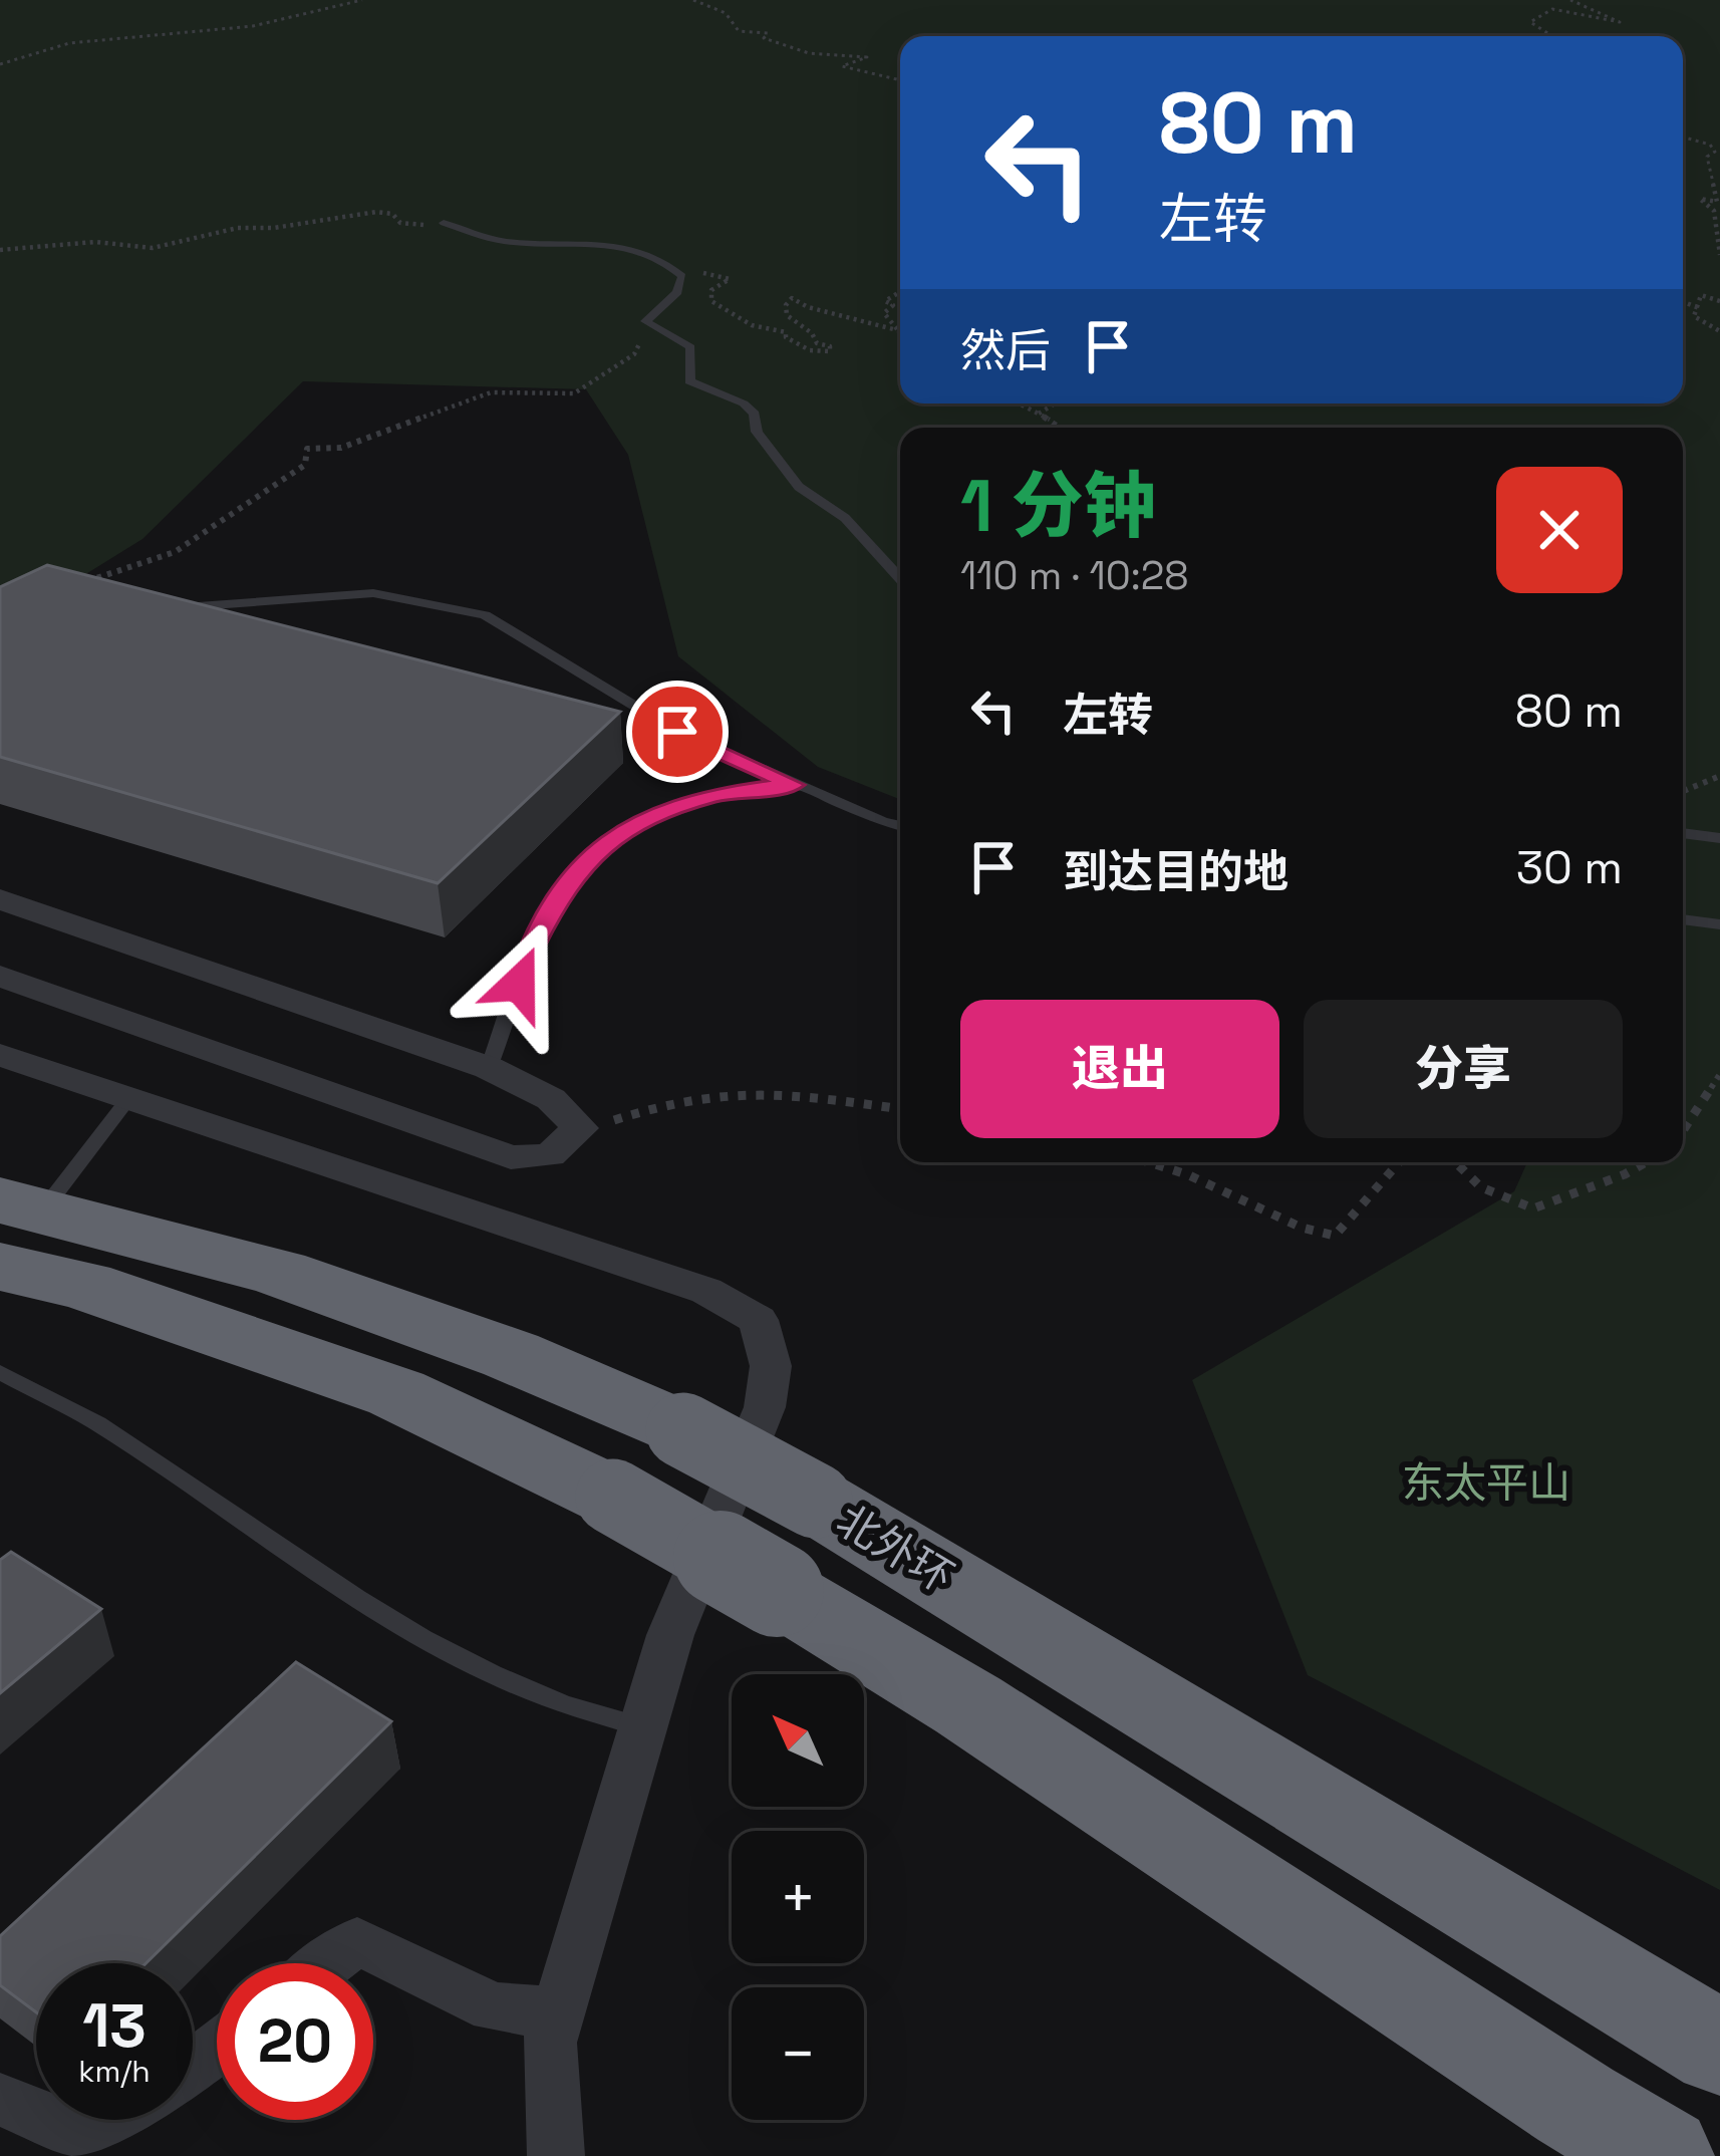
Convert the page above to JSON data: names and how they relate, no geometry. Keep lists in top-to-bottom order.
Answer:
{
  "streets": {
    "highway": ["北外环"]
  },
  "parks": ["东太平山"],
  "north": "top left",
  "page": {
    "turn": ["80 m", "左转"],
    "then": "然后",
    "heading": ["1 分钟", "110 m · 10:28"],
    "list": [
      {
        "name": "左转",
        "value": "80 m"
      },
      {
        "name": "到达目的地",
        "value": "30 m"
      }
    ],
    "buttons": ["退出", "分享"],
    "map_buttons": ["+", "−"],
    "speed": "13 km/h",
    "limit": "20"
  }
}
